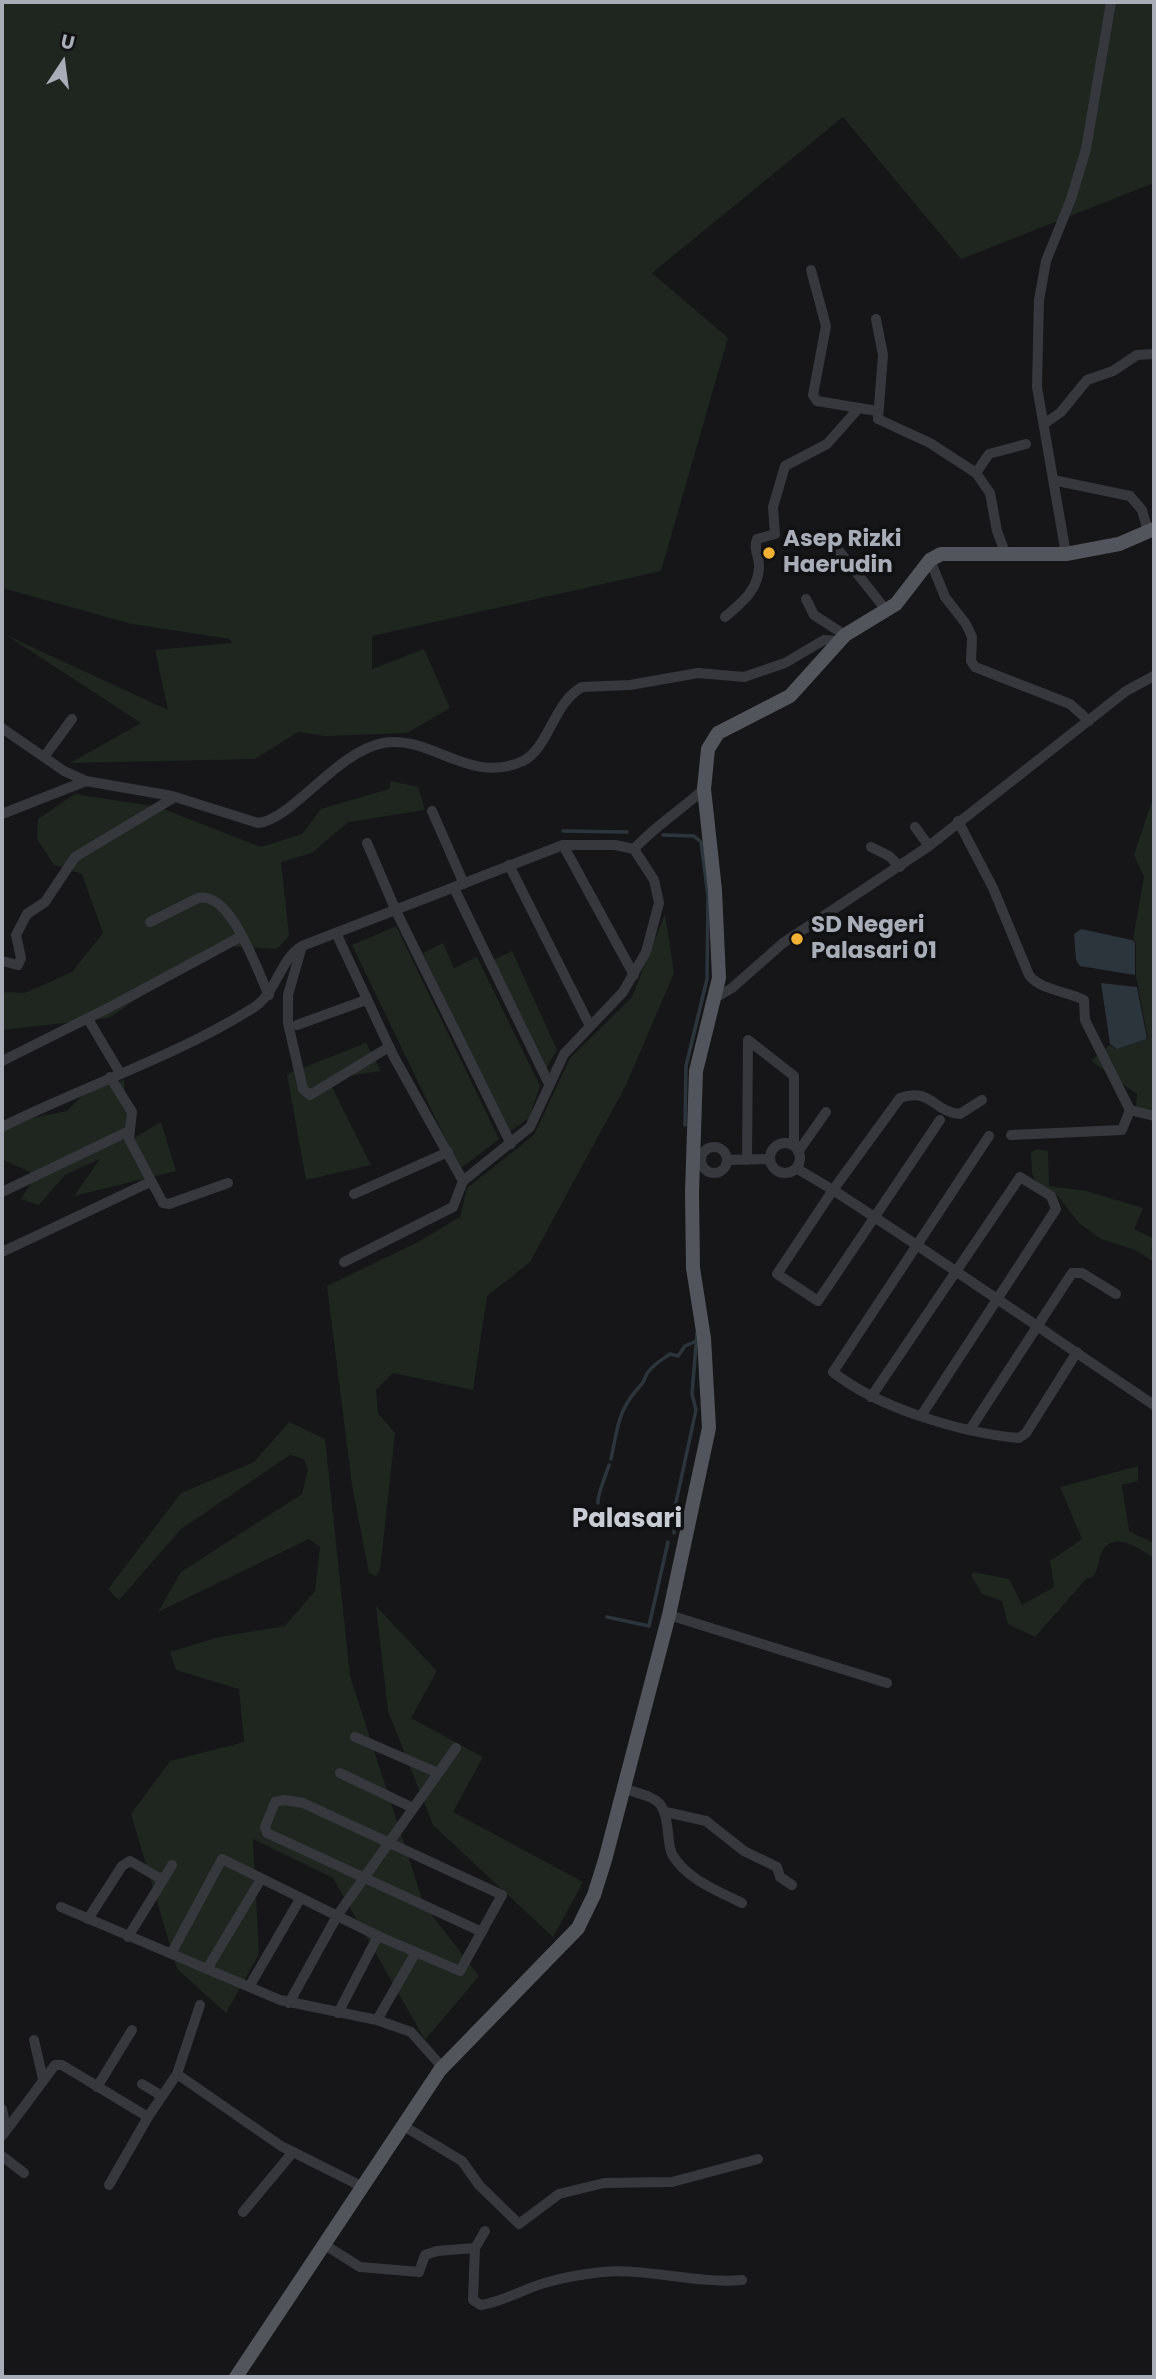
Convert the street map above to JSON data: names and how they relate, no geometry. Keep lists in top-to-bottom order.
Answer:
{
  "districts": ["Palasari"],
  "places": ["Asep Rizki Haerudin", "SD Negeri Palasari 01"],
  "north": "top"
}
